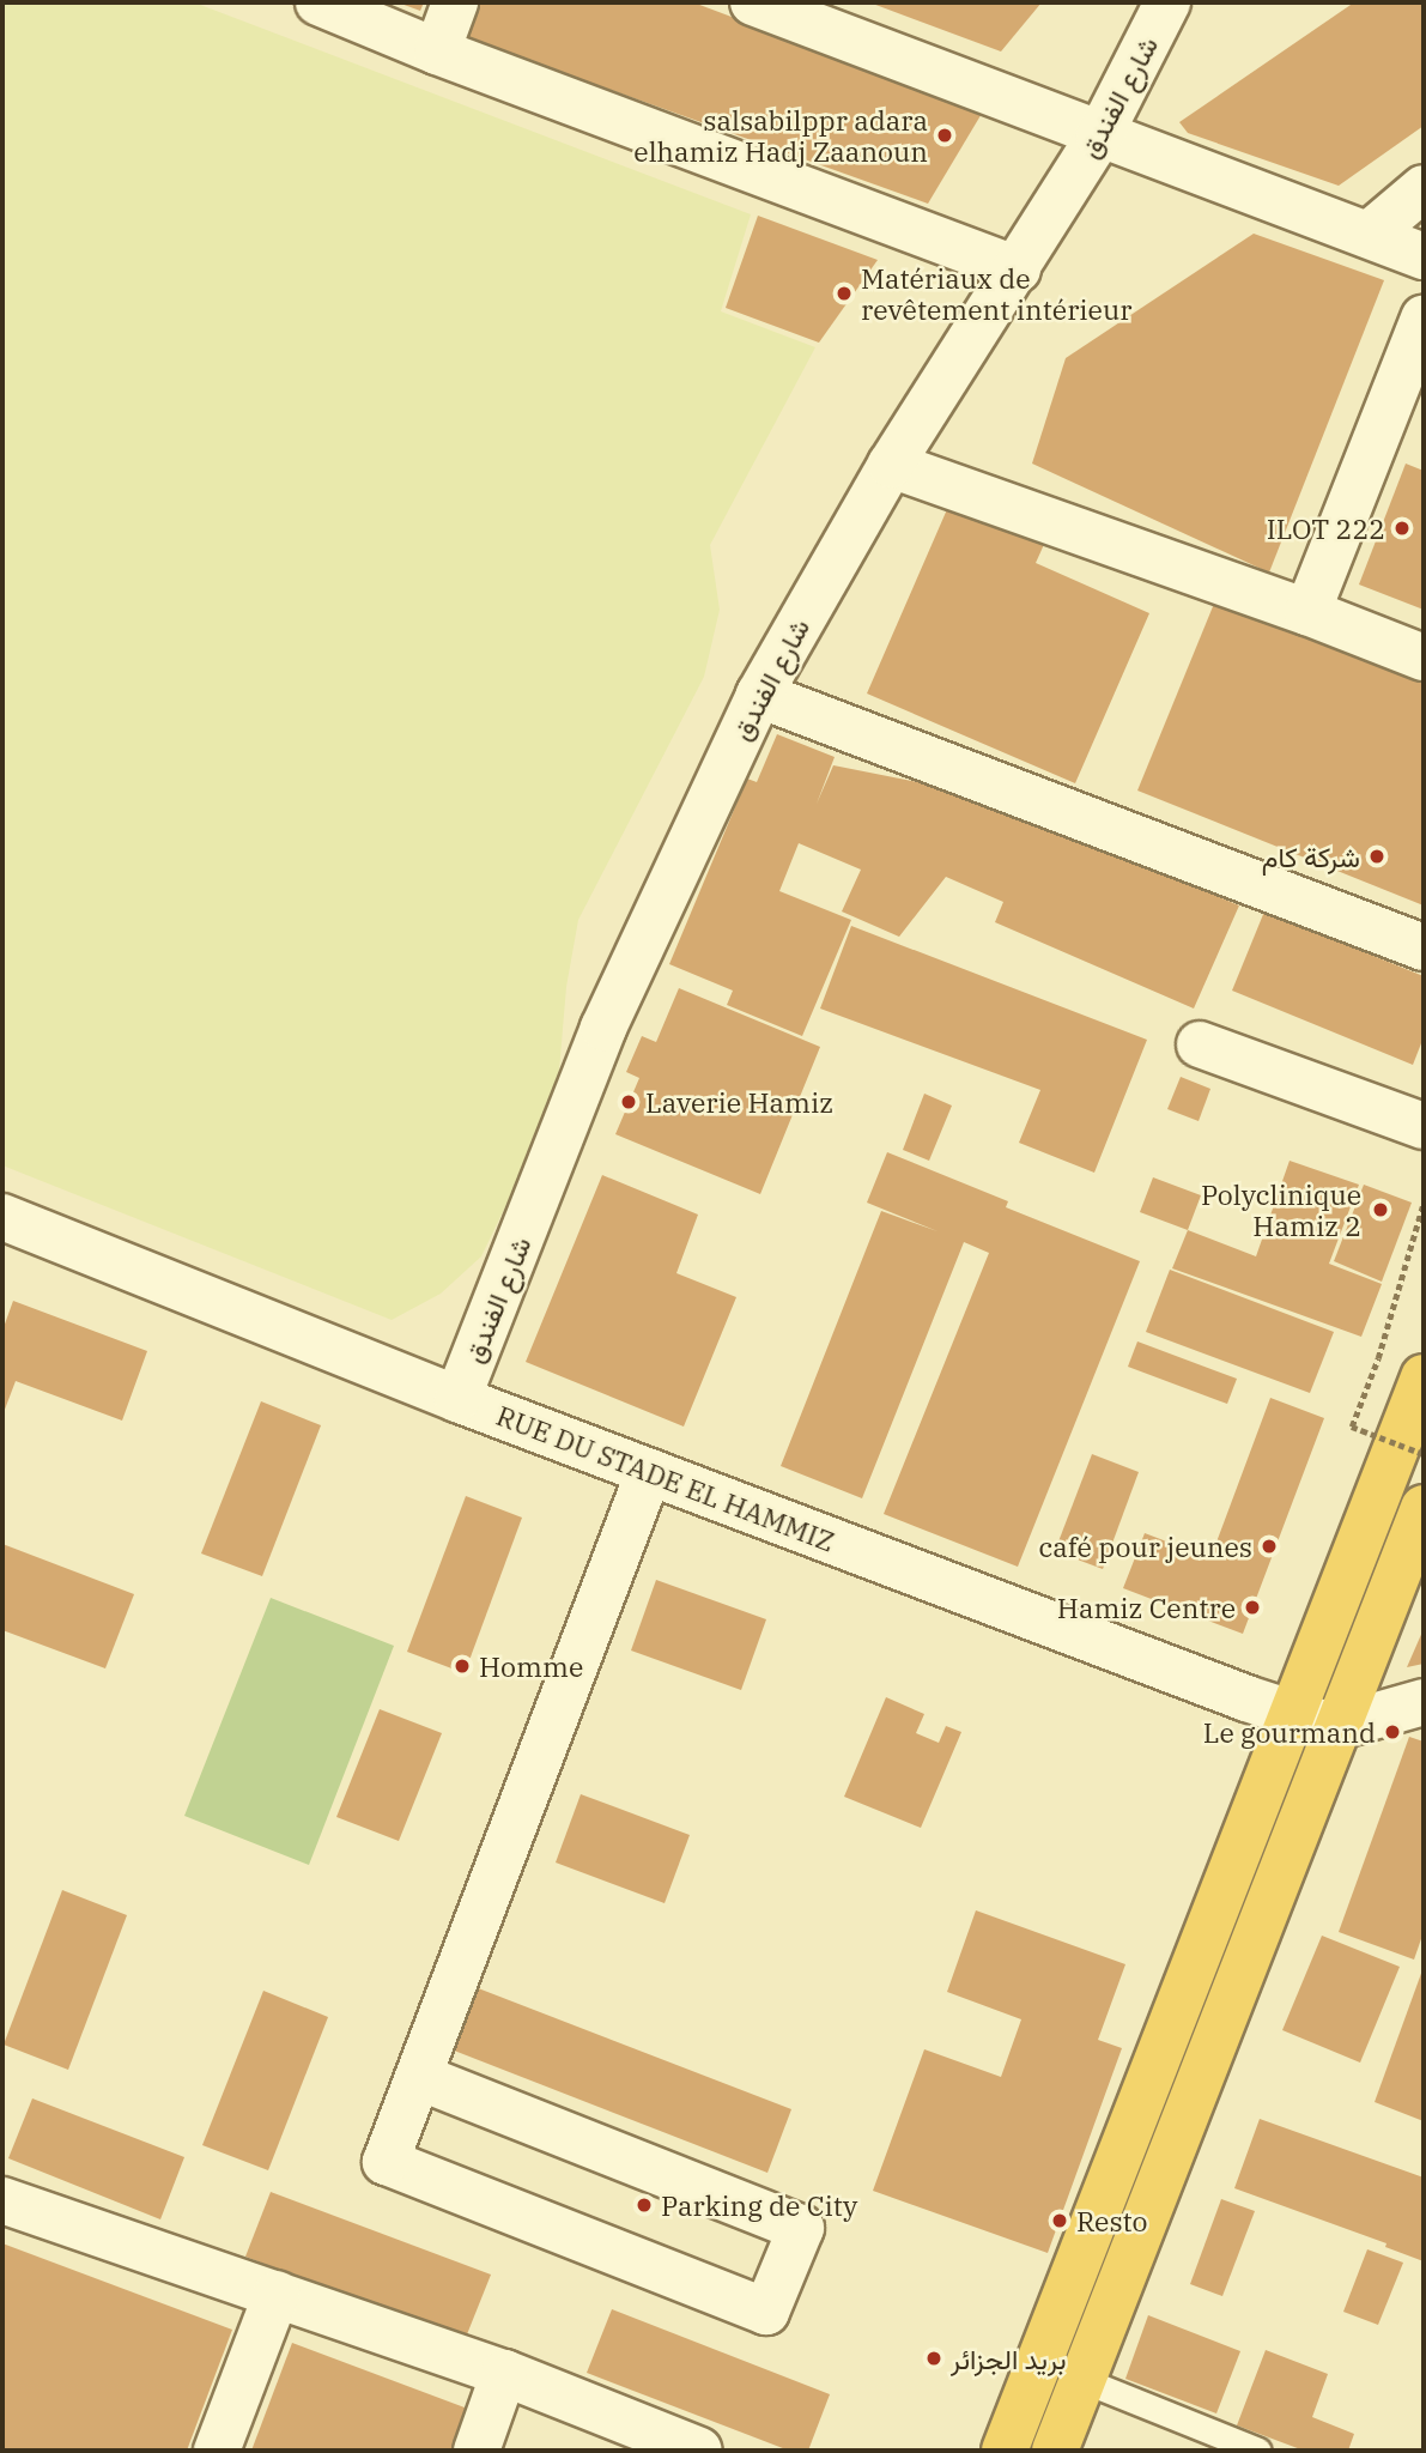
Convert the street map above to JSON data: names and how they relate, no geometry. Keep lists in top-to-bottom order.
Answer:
{
  "streets": {
    "street": ["شارع الفندق", "RUE DU STADE EL HAMMIZ"]
  },
  "crossings": [
    ["شارع الفندق", "RUE DU STADE EL HAMMIZ"]
  ],
  "places": [
    "salsabilppr adara elhamiz Hadj Zaanoun",
    "Matériaux de revêtement intérieur",
    "ILOT 222",
    "شركة كام",
    "Laverie Hamiz",
    "Polyclinique Hamiz 2",
    "café pour jeunes",
    "Hamiz Centre",
    "Homme",
    "Le gourmand",
    "Parking de City",
    "Resto",
    "بريد الجزائر"
  ]
}
